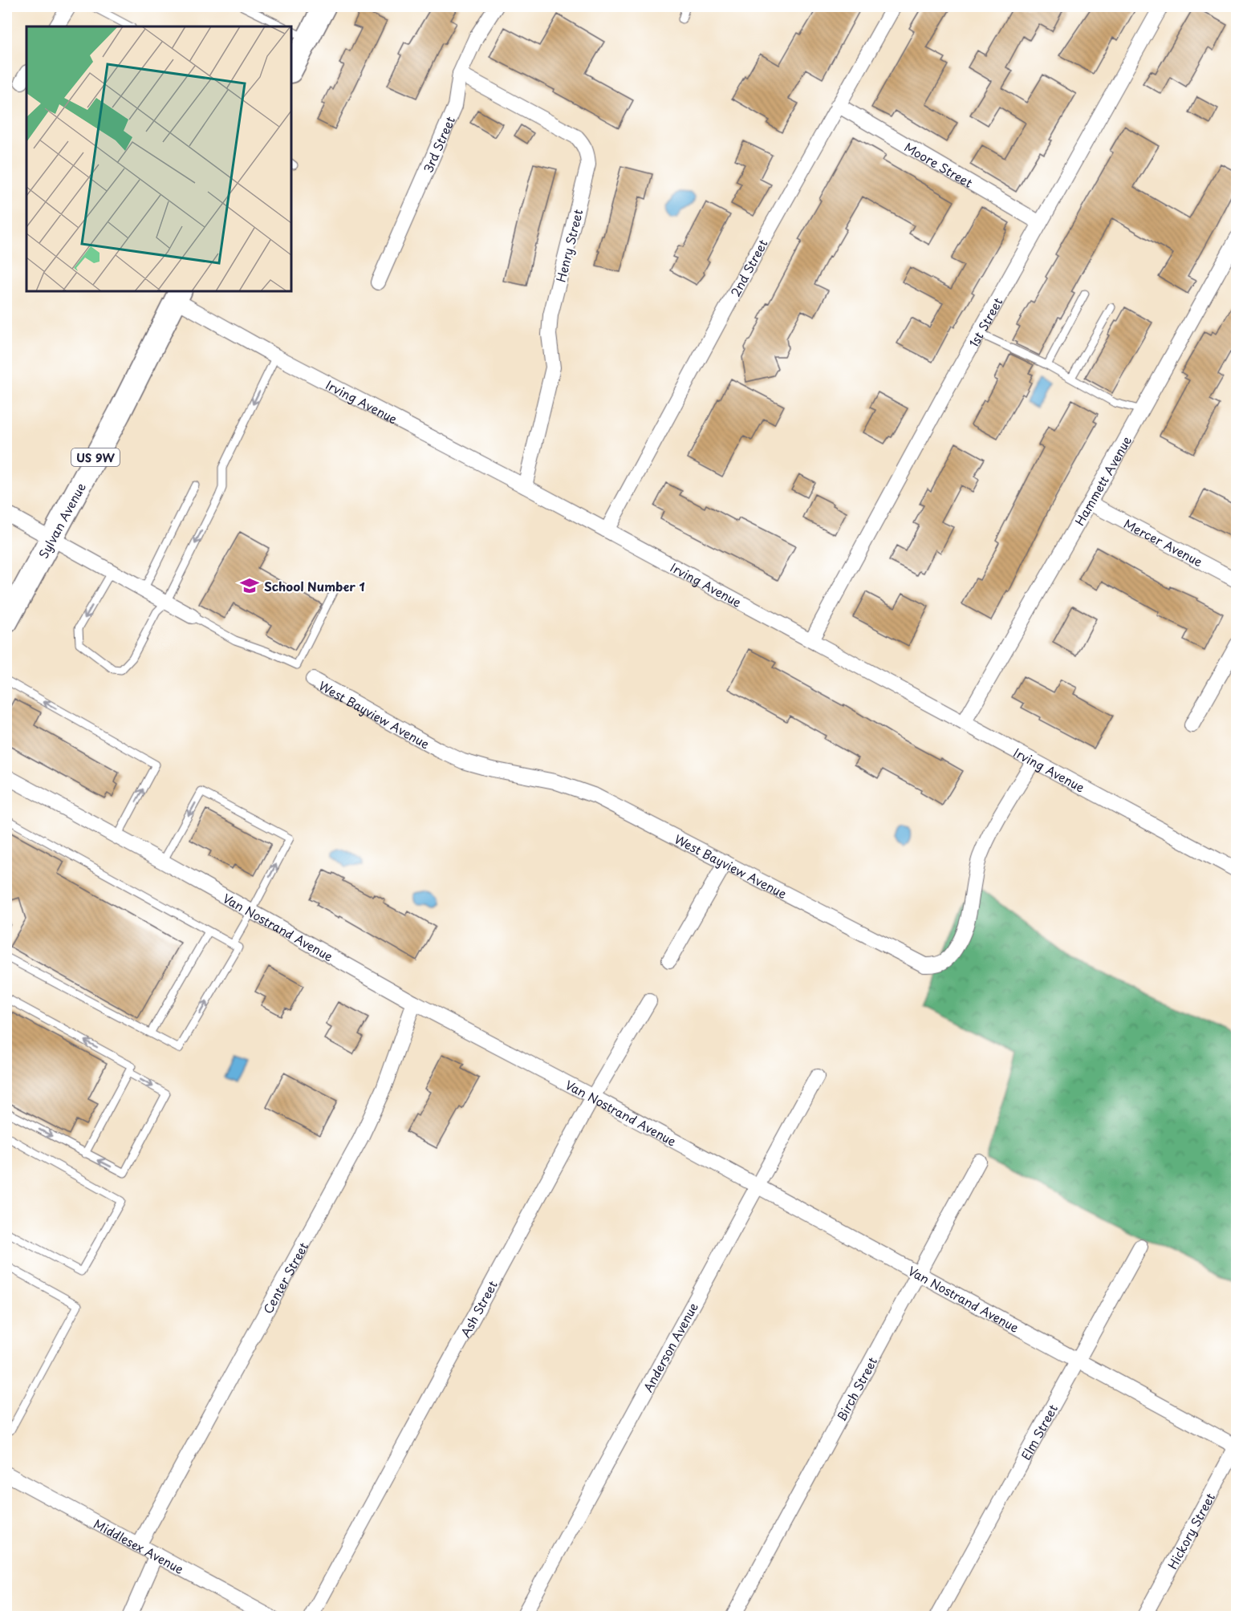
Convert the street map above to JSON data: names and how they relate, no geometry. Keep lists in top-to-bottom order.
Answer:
{
  "streets": {
    "main road": ["US 9W", "Sylvan Avenue"],
    "street": [
      "3rd Street",
      "Moore Street",
      "Henry Street",
      "2nd Street",
      "1st Street",
      "Irving Avenue",
      "Hammett Avenue",
      "Mercer Avenue",
      "West Bayview Avenue",
      "Van Nostrand Avenue",
      "Center Street",
      "Ash Street",
      "Anderson Avenue",
      "Birch Street",
      "Elm Street",
      "Hickory Street",
      "Middlesex Avenue"
    ]
  },
  "crossings": [
    ["3rd Street", "Henry Street"],
    ["Moore Street", "2nd Street"],
    ["Moore Street", "1st Street"],
    ["Henry Street", "Irving Avenue"],
    ["2nd Street", "Irving Avenue"],
    ["1st Street", "Irving Avenue"],
    ["Irving Avenue", "Hammett Avenue"],
    ["Irving Avenue", "Sylvan Avenue"],
    ["Irving Avenue", "West Bayview Avenue"],
    ["Hammett Avenue", "Mercer Avenue"],
    ["Van Nostrand Avenue", "Center Street"],
    ["Van Nostrand Avenue", "Ash Street"],
    ["Van Nostrand Avenue", "Anderson Avenue"],
    ["Van Nostrand Avenue", "Birch Street"],
    ["Van Nostrand Avenue", "Elm Street"],
    ["Van Nostrand Avenue", "Hickory Street"],
    ["Center Street", "Middlesex Avenue"]
  ],
  "places": {
    "school or university": ["School Number 1"]
  }
}
